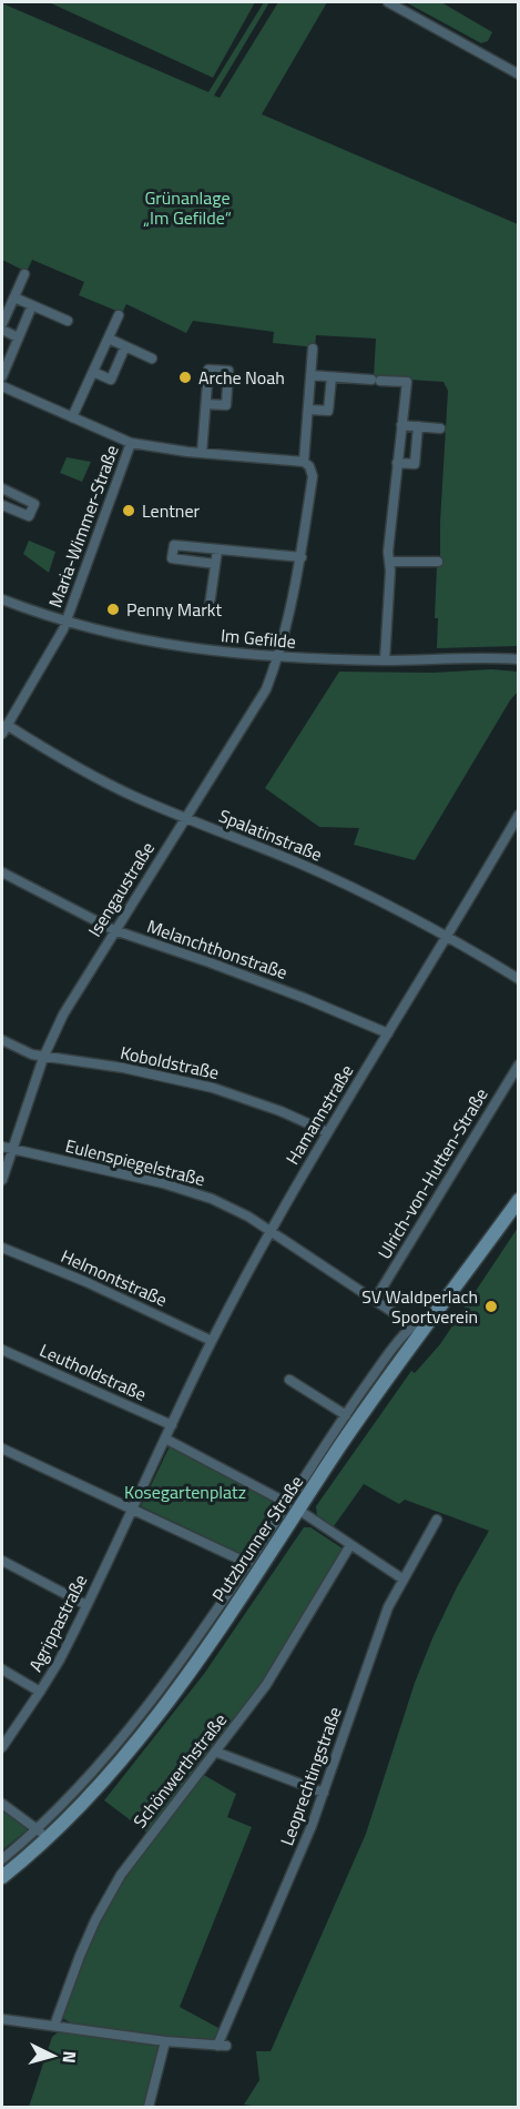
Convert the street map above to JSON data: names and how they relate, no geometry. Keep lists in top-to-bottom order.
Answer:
{
  "streets": {
    "main road": ["Putzbrunner Straße"],
    "street": [
      "Maria-Wimmer-Straße",
      "Im Gefilde",
      "Spalatinstraße",
      "Isengaustraße",
      "Melanchthonstraße",
      "Koboldstraße",
      "Hamannstraße",
      "Eulenspiegelstraße",
      "Ulrich-von-Hutten-Straße",
      "Helmontstraße",
      "Leutholdstraße",
      "Agrippastraße",
      "Schönwerthstraße",
      "Leoprechtingstraße"
    ]
  },
  "crossings": [
    ["Maria-Wimmer-Straße", "Im Gefilde"],
    ["Maria-Wimmer-Straße", "Spalatinstraße"],
    ["Im Gefilde", "Isengaustraße"],
    ["Spalatinstraße", "Isengaustraße"],
    ["Spalatinstraße", "Hamannstraße"],
    ["Isengaustraße", "Melanchthonstraße"],
    ["Isengaustraße", "Koboldstraße"],
    ["Isengaustraße", "Eulenspiegelstraße"],
    ["Melanchthonstraße", "Hamannstraße"],
    ["Koboldstraße", "Hamannstraße"],
    ["Hamannstraße", "Eulenspiegelstraße"],
    ["Hamannstraße", "Helmontstraße"],
    ["Hamannstraße", "Leutholdstraße"],
    ["Eulenspiegelstraße", "Ulrich-von-Hutten-Straße"],
    ["Eulenspiegelstraße", "Putzbrunner Straße"]
  ],
  "parks": ["Grünanlage „Im Gefilde“", "Kosegartenplatz"],
  "places": [
    "Arche Noah",
    "Lentner",
    "Penny Markt",
    "SV Waldperlach Sportverein"
  ],
  "north": "right"
}
